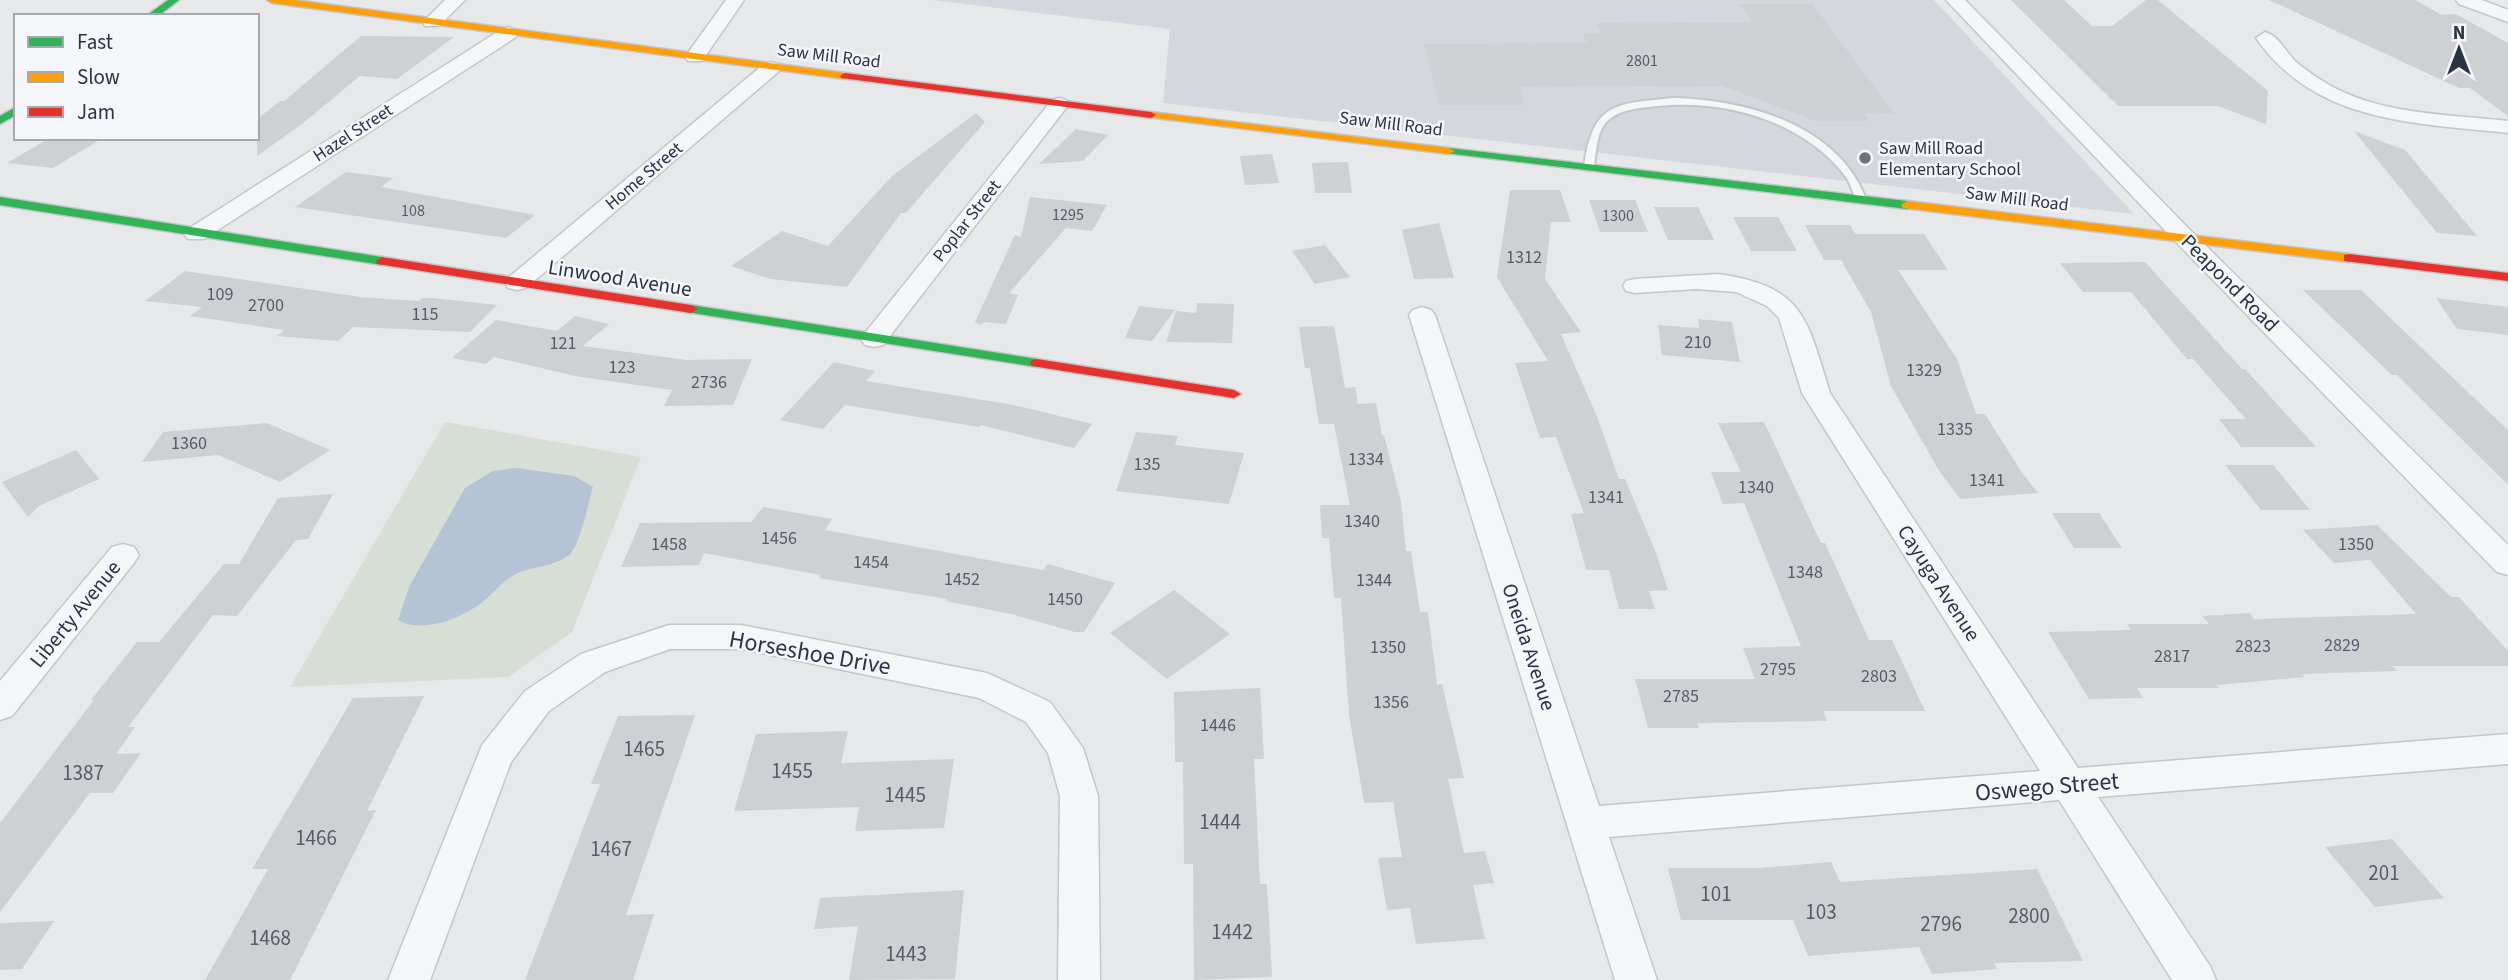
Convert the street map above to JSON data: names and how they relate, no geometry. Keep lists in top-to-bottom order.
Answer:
{
  "streets": {
    "street": [
      "Saw Mill Road",
      "Hazel Street",
      "Home Street",
      "Poplar Street",
      "Linwood Avenue",
      "Peapond Road",
      "Cayuga Avenue",
      "Liberty Avenue",
      "Oneida Avenue",
      "Horseshoe Drive",
      "Oswego Street"
    ]
  },
  "crossings": [
    ["Saw Mill Road", "Hazel Street"],
    ["Saw Mill Road", "Home Street"],
    ["Saw Mill Road", "Poplar Street"],
    ["Saw Mill Road", "Peapond Road"],
    ["Hazel Street", "Linwood Avenue"],
    ["Home Street", "Linwood Avenue"],
    ["Poplar Street", "Linwood Avenue"],
    ["Cayuga Avenue", "Oswego Street"],
    ["Oneida Avenue", "Oswego Street"]
  ],
  "places": ["Saw Mill Road Elementary School"],
  "house_numbers": [
    "2801",
    "108",
    "1295",
    "1300",
    "1312",
    "109",
    "2700",
    "115",
    "210",
    "121",
    "123",
    "1329",
    "2736",
    "1335",
    "1360",
    "1334",
    "135",
    "1341",
    "1340",
    "1341",
    "1340",
    "1456",
    "1458",
    "1350",
    "1454",
    "1348",
    "1452",
    "1344",
    "1450",
    "2829",
    "2823",
    "1350",
    "2817",
    "2795",
    "2803",
    "2785",
    "1356",
    "1446",
    "1465",
    "1455",
    "1387",
    "1445",
    "1444",
    "1466",
    "1467",
    "201",
    "101",
    "103",
    "2800",
    "2796",
    "1442",
    "1468",
    "1443"
  ],
  "legend": ["Fast", "Slow", "Jam"],
  "north": "top"
}
